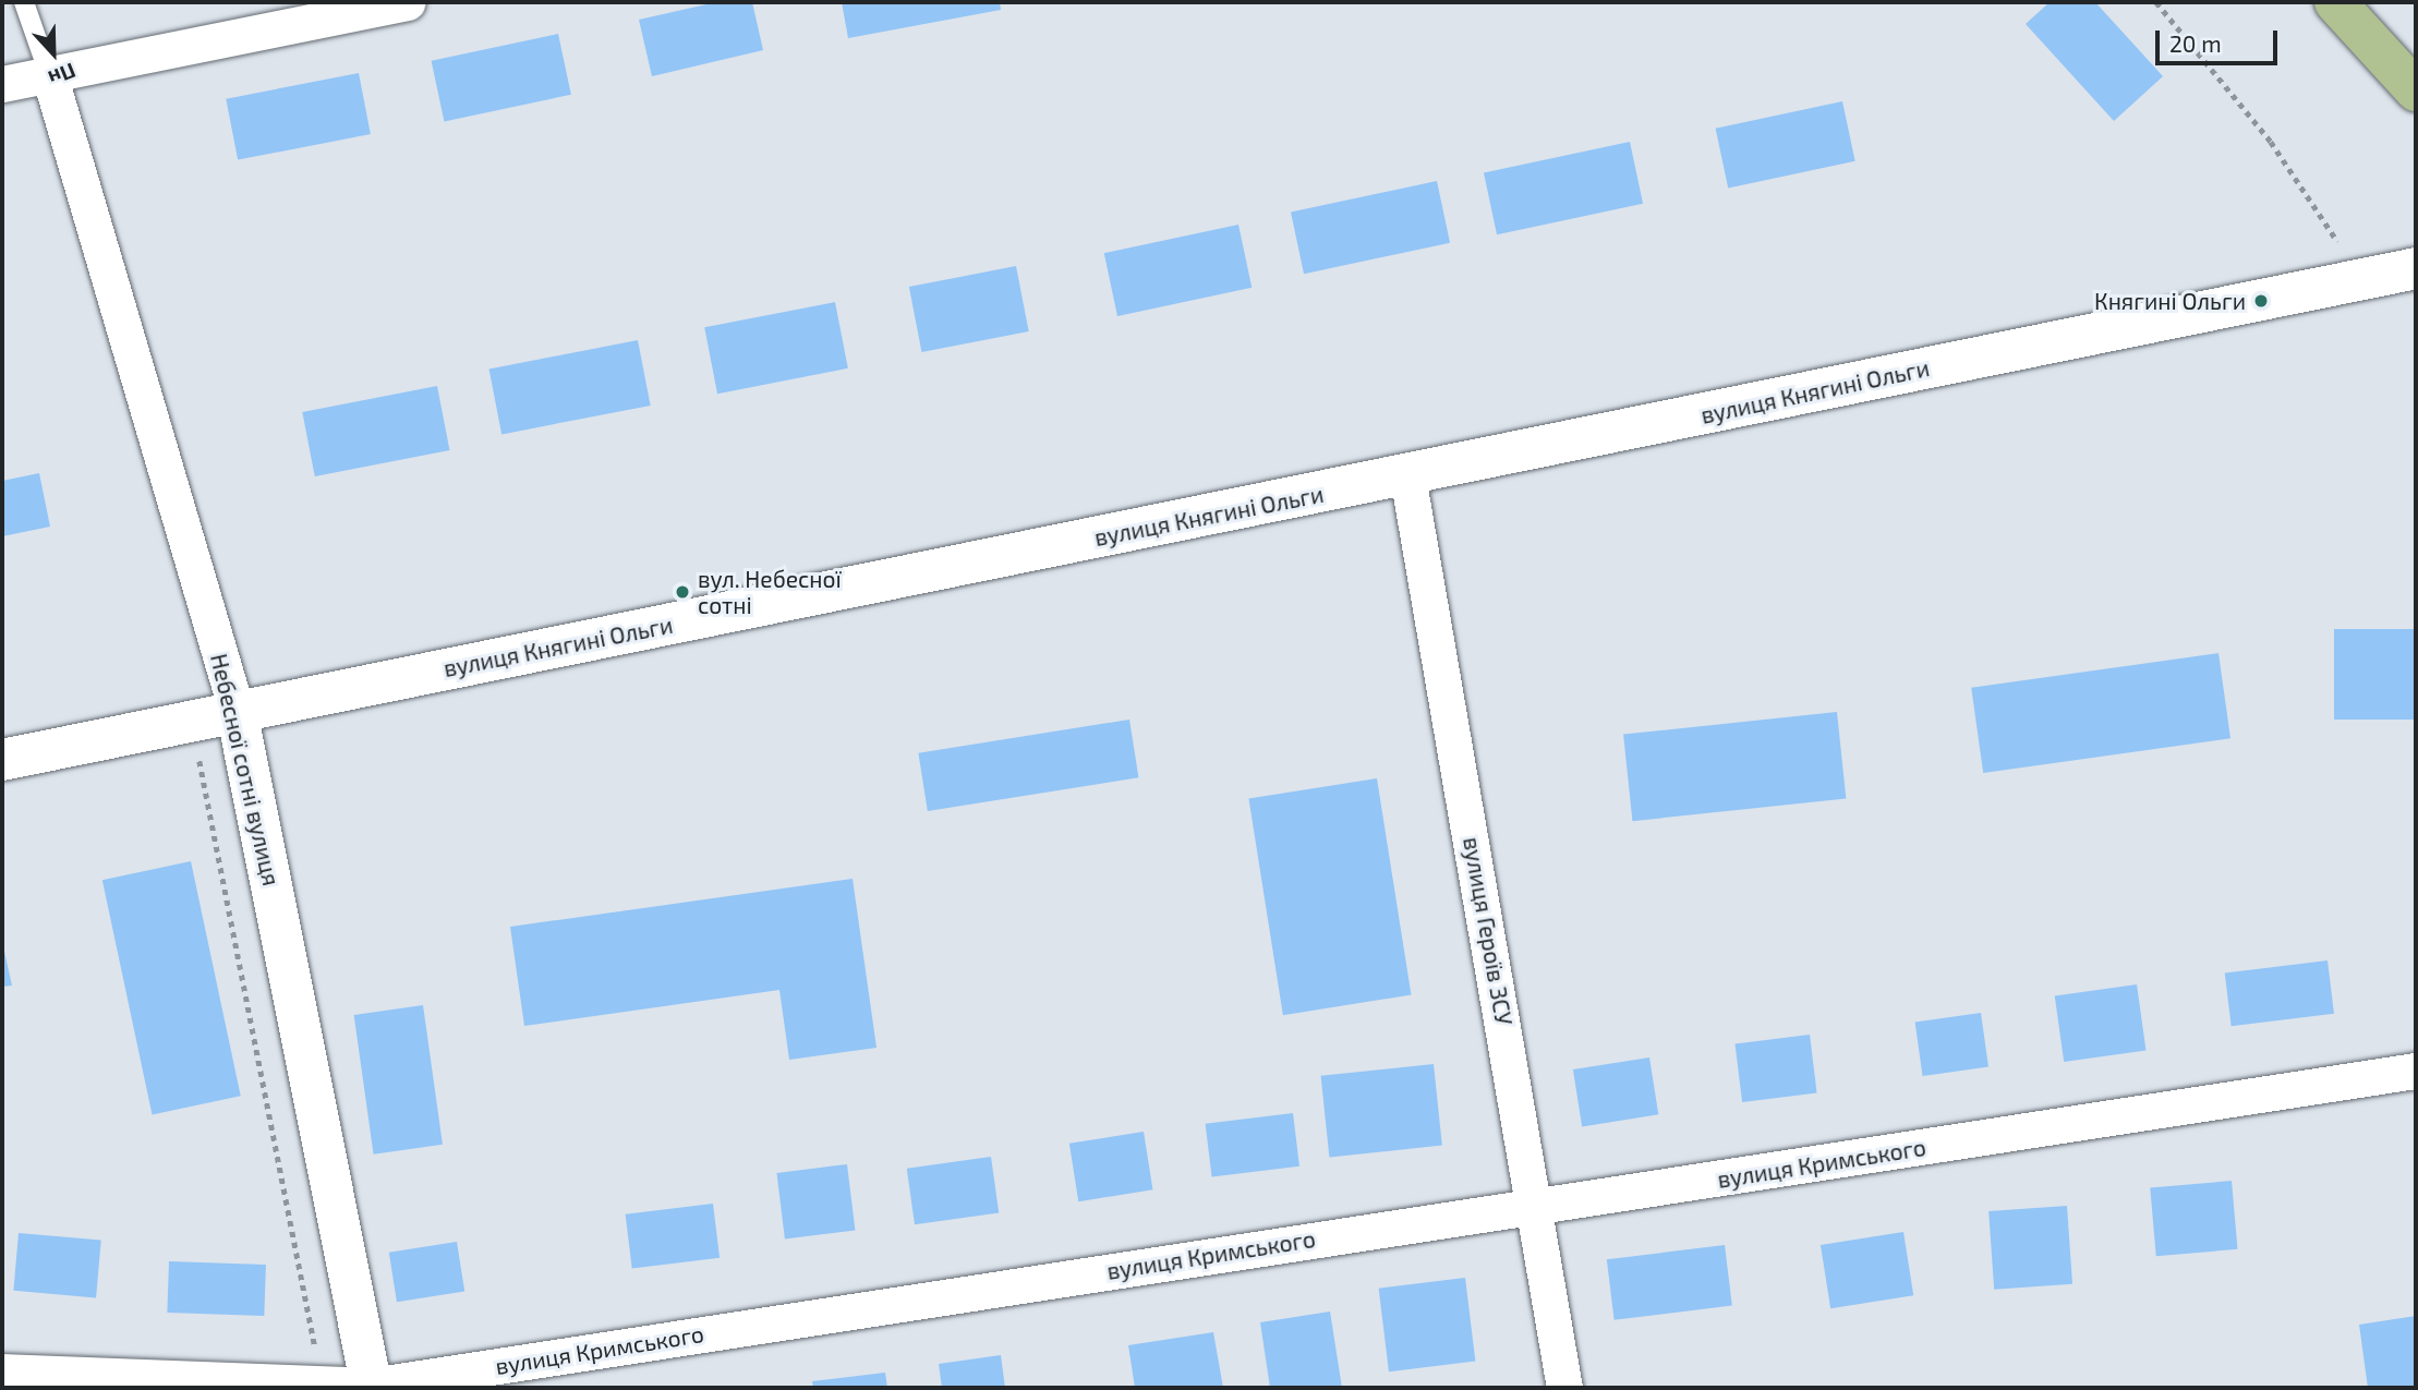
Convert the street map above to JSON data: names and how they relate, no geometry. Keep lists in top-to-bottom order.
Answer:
{
  "streets": {
    "street": [
      "вулиця Княгині Ольги",
      "Небесної сотні вулиця",
      "вулиця Героїв ЗСУ",
      "вулиця Кримського"
    ]
  },
  "crossings": [
    ["вулиця Княгині Ольги", "Небесної сотні вулиця"],
    ["вулиця Княгині Ольги", "вулиця Героїв ЗСУ"],
    ["Небесної сотні вулиця", "вулиця Кримського"],
    ["вулиця Героїв ЗСУ", "вулиця Кримського"]
  ],
  "places": ["Княгині Ольги", "вул. Небесної сотні"],
  "scale_bar": "20 m",
  "north": "bottom"
}
